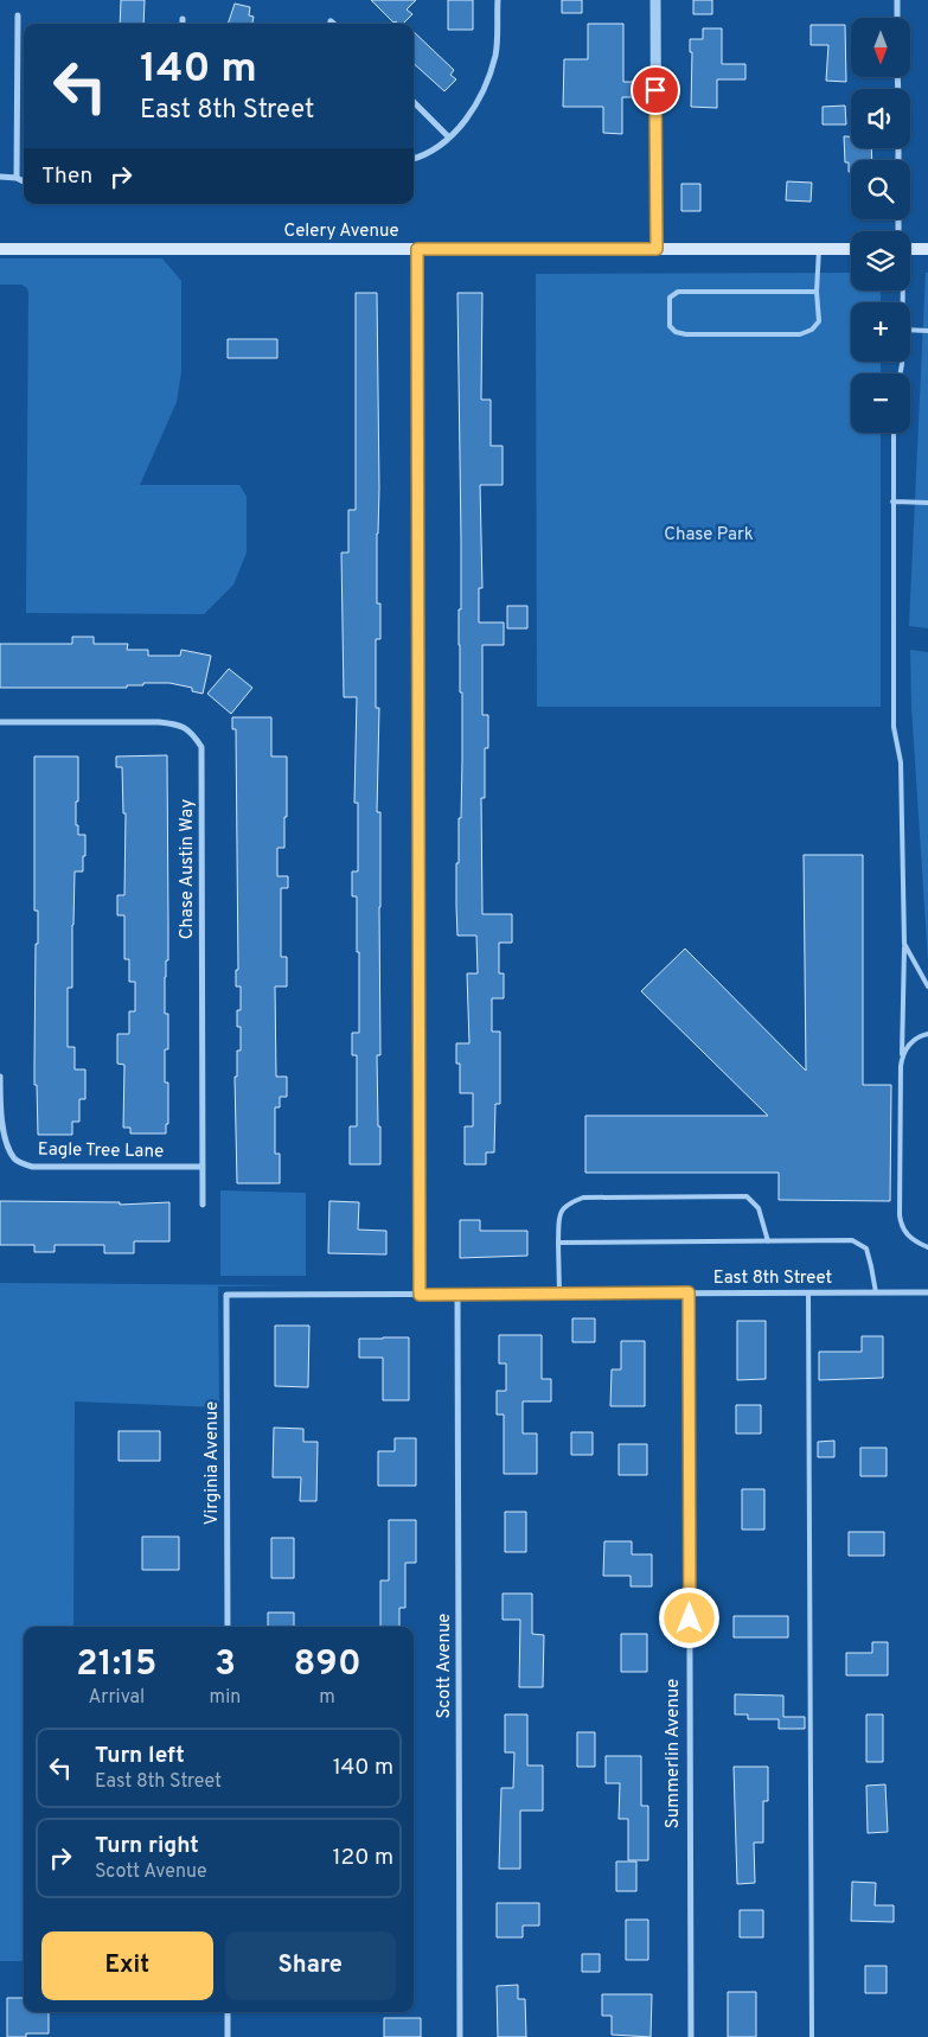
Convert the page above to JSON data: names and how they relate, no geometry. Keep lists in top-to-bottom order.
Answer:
{
  "streets": {
    "main road": ["Celery Avenue"],
    "street": [
      "Chase Austin Way",
      "Eagle Tree Lane",
      "East 8th Street",
      "Virginia Avenue",
      "Scott Avenue",
      "Summerlin Avenue"
    ]
  },
  "crossings": [
    ["Chase Austin Way", "Eagle Tree Lane"],
    ["East 8th Street", "Virginia Avenue"],
    ["East 8th Street", "Scott Avenue"],
    ["East 8th Street", "Summerlin Avenue"]
  ],
  "parks": ["Chase Park"],
  "north": "bottom",
  "page": {
    "map_buttons": ["+", "−"],
    "turn": ["140 m", "East 8th Street"],
    "then": "Then",
    "eta": [
      "21:15",
      "Arrival",
      "3",
      "min",
      "890",
      "m"
    ],
    "list": [
      {
        "name": "Turn left",
        "note": "East 8th Street",
        "value": "140 m"
      },
      {
        "name": "Turn right",
        "note": "Scott Avenue",
        "value": "120 m"
      }
    ],
    "buttons": ["Exit", "Share"]
  }
}
